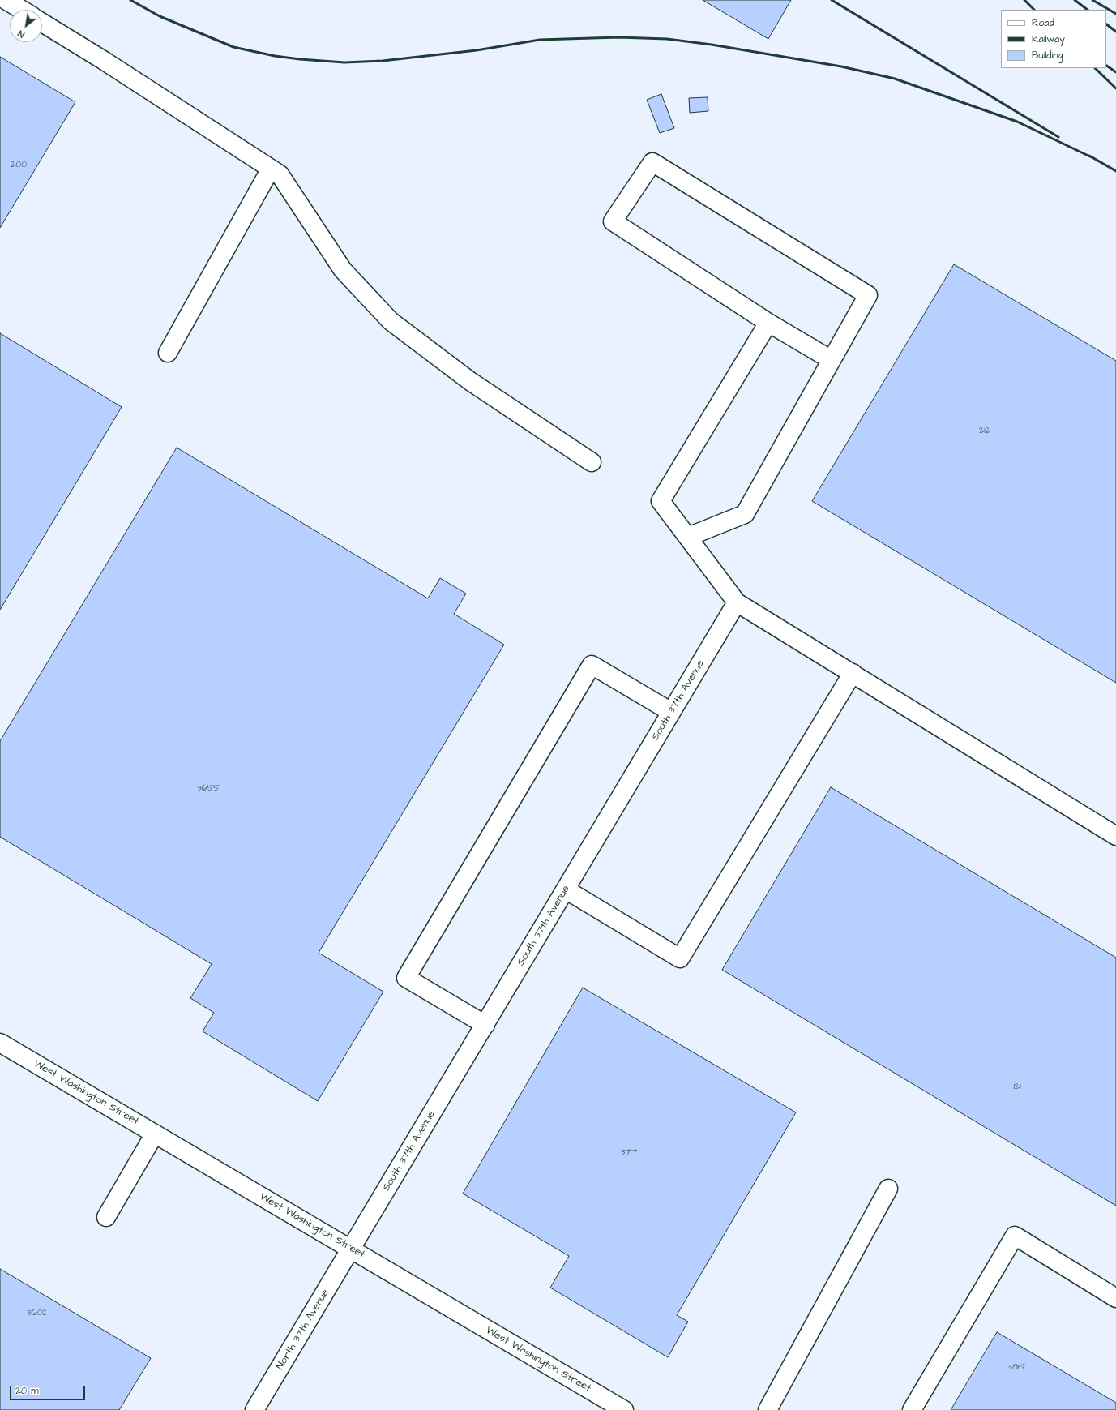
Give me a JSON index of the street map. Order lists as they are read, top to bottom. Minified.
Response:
{"streets":{"street":["South 37th Avenue","West Washington Street","North 37th Avenue"]},"crossings":[["South 37th Avenue","West Washington Street"],["South 37th Avenue","North 37th Avenue"],["West Washington Street","North 37th Avenue"]],"house_numbers":["200","212","3655","121","3717","3602","3815"],"legend":["Road","Railway","Building"],"scale_bar":"20 m","north":"bottom left"}
